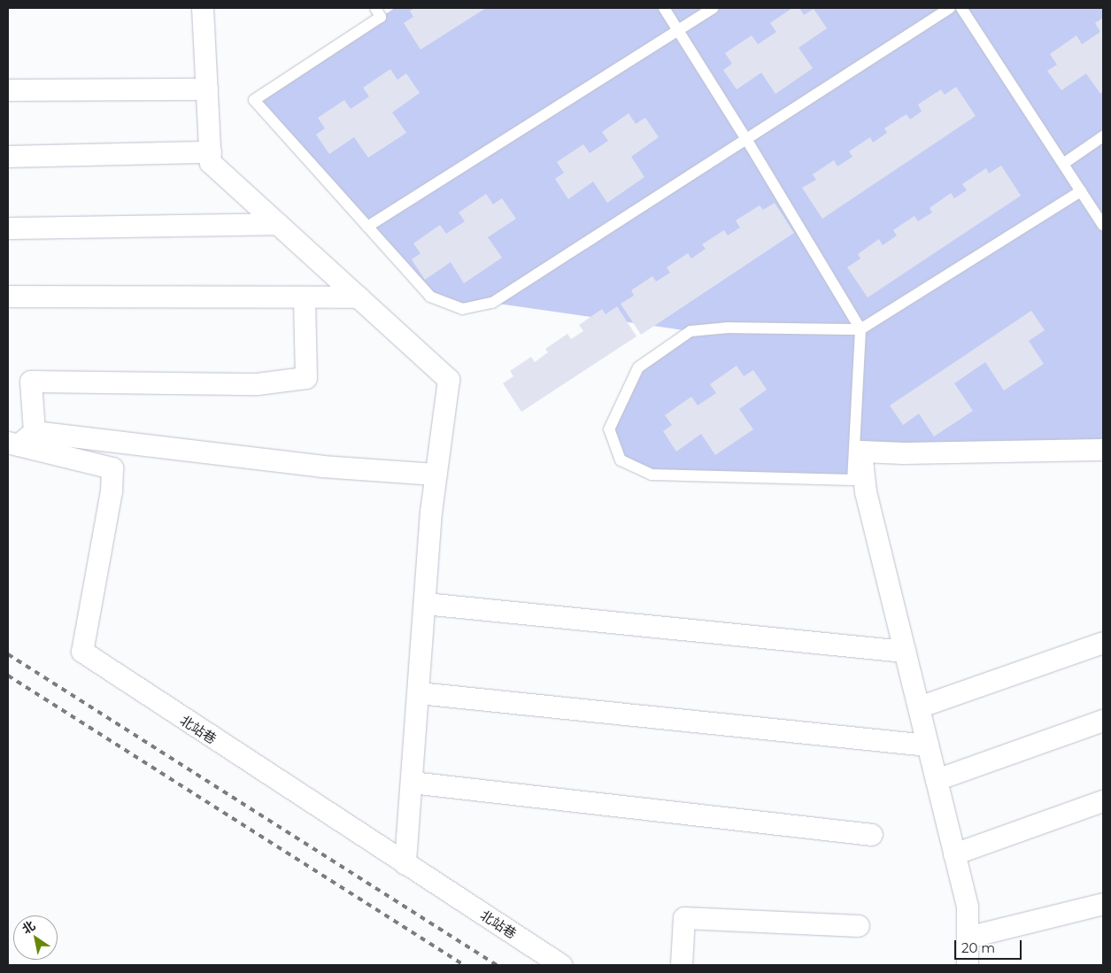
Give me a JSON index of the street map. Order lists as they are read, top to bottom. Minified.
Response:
{"streets":{"street":["北站巷"]},"scale_bar":"20 m","north":"top left"}
